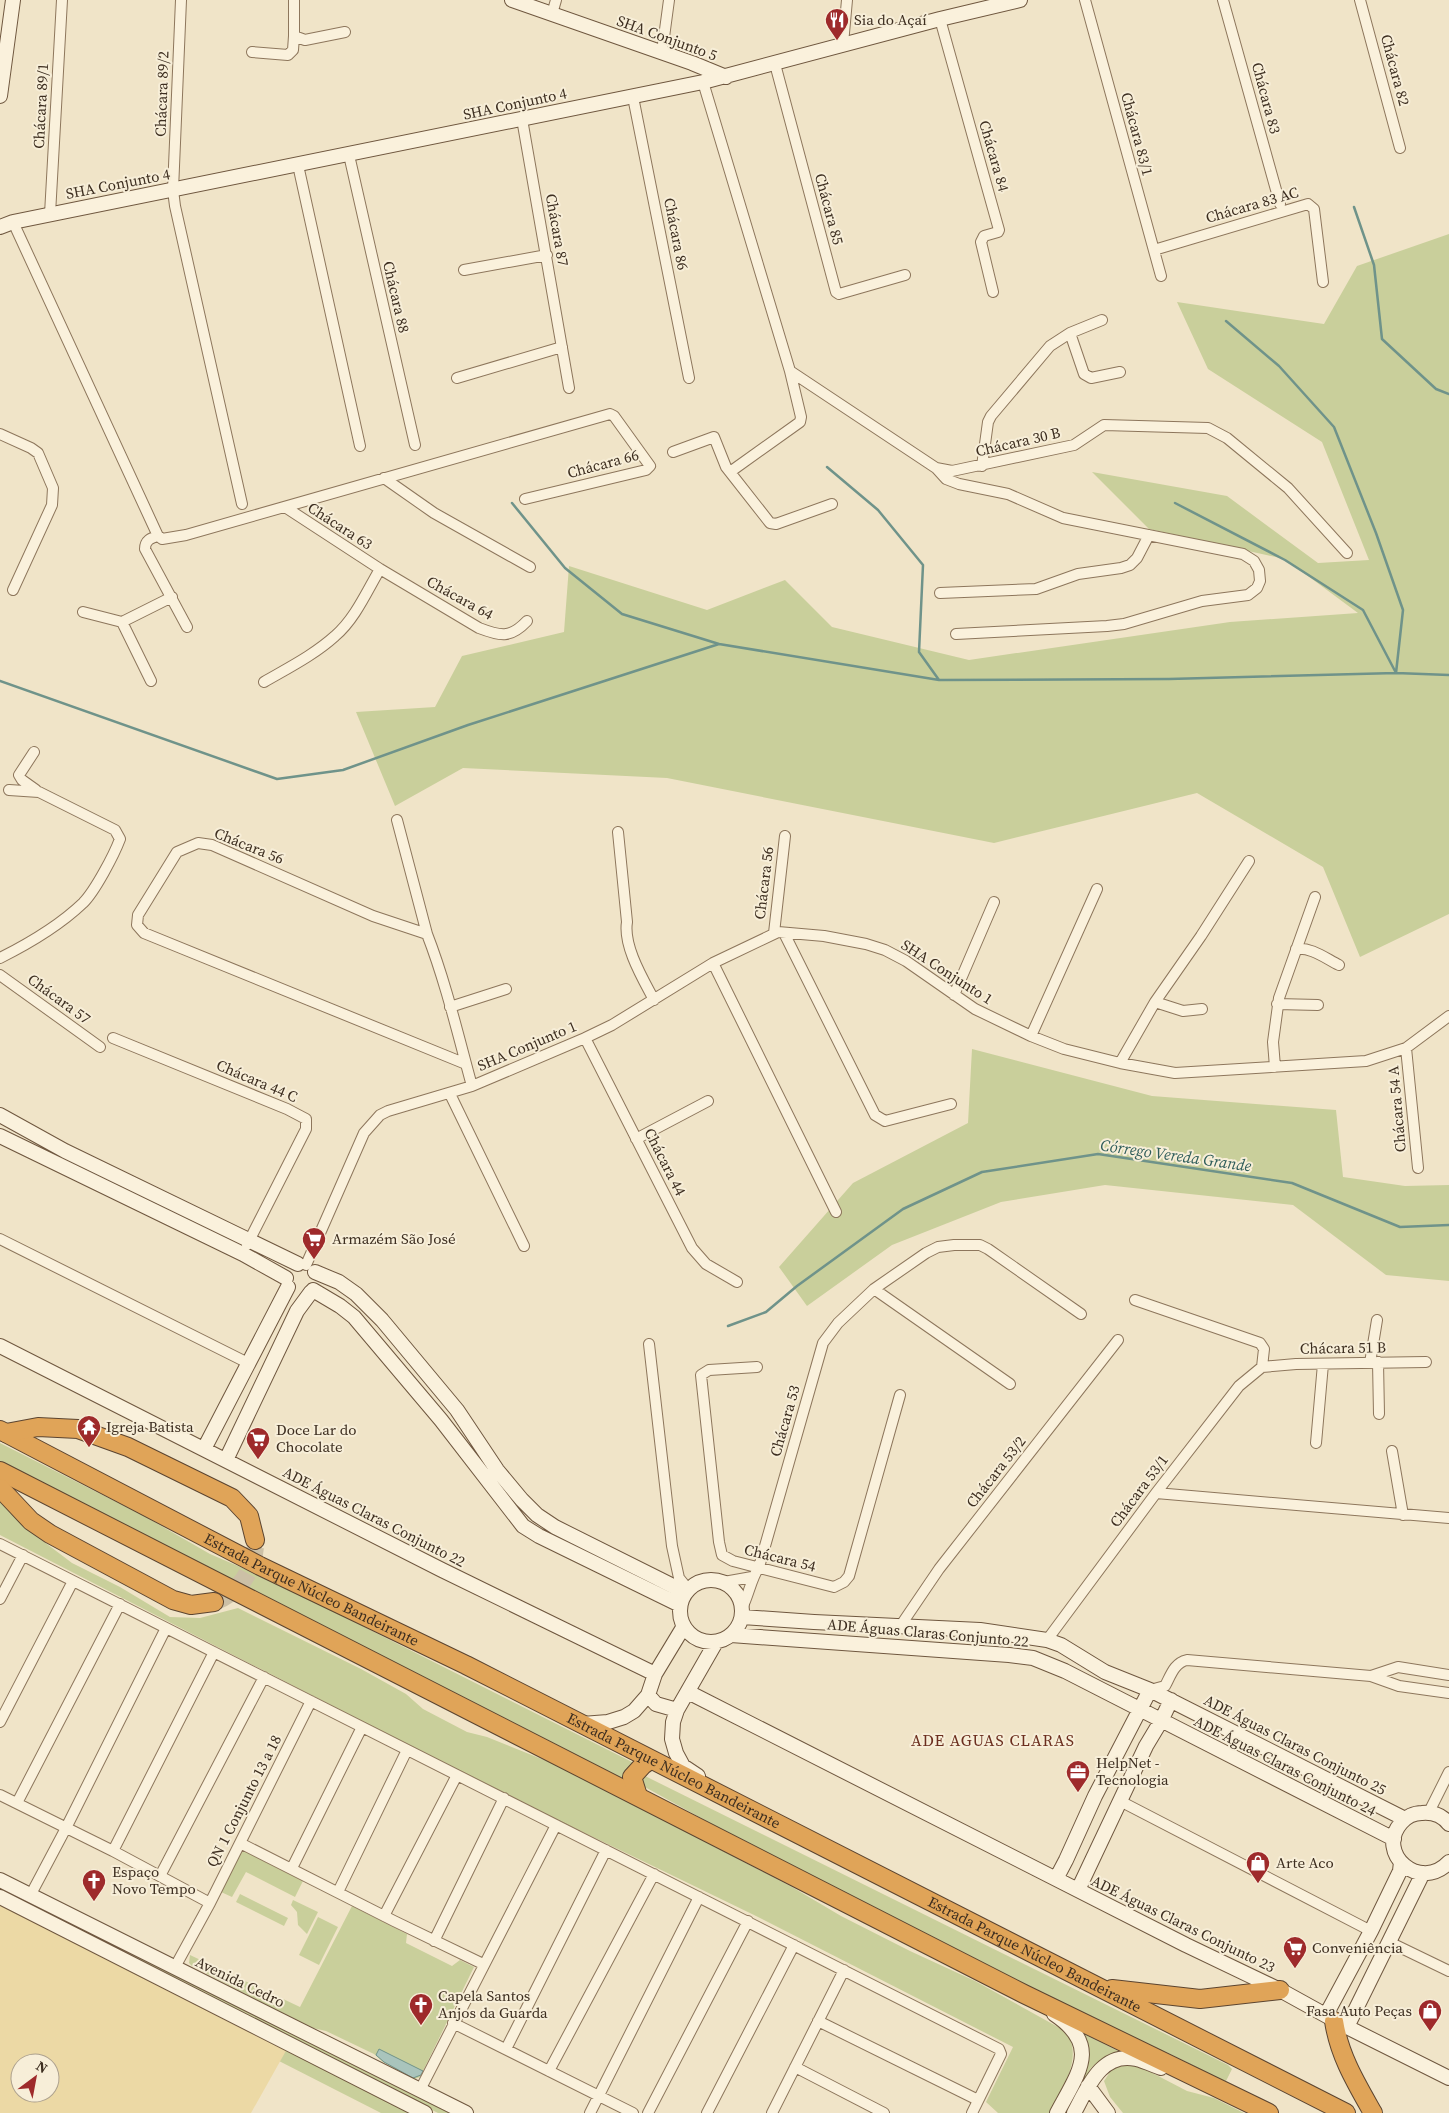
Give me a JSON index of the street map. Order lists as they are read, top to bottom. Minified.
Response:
{"streets":{"highway":["Estrada Parque Núcleo Bandeirante"],"street":["SHA Conjunto 5","Chácara 82","Chácara 89/2","Chácara 83","SHA Conjunto 4","Chácara 89/1","Chácara 83/1","Chácara 84","Chácara 83 AC","Chácara 85","Chácara 87","Chácara 86","Chácara 88","Chácara 30 B","Chácara 66","Chácara 63","Chácara 64","Chácara 56","SHA Conjunto 1","Chácara 57","Chácara 44 C","Chácara 54 A","Chácara 44","Chácara 51 B","Chácara 53","Chácara 53/2","Chácara 53/1","ADE Águas Claras Conjunto 22","Chácara 54","ADE Águas Claras Conjunto 25","ADE Águas Claras Conjunto 24","QN 1 Conjunto 13 a 18","ADE Águas Claras Conjunto 23","Avenida Cedro"]},"crossings":[["SHA Conjunto 5","SHA Conjunto 4"],["Chácara 89/2","SHA Conjunto 4"],["SHA Conjunto 4","Chácara 89/1"],["SHA Conjunto 4","Chácara 84"],["SHA Conjunto 4","Chácara 85"],["SHA Conjunto 4","Chácara 87"],["SHA Conjunto 4","Chácara 86"],["SHA Conjunto 4","Chácara 88"],["Chácara 83/1","Chácara 83 AC"],["Chácara 63","Chácara 64"],["Chácara 56","SHA Conjunto 1"],["SHA Conjunto 1","Chácara 54 A"],["SHA Conjunto 1","Chácara 44"],["Chácara 51 B","Chácara 53/1"],["Chácara 53","ADE Águas Claras Conjunto 22"],["Chácara 53","Chácara 54"],["Chácara 53","ADE Águas Claras Conjunto 25"],["Chácara 53/2","ADE Águas Claras Conjunto 25"],["Chácara 53/1","ADE Águas Claras Conjunto 25"],["ADE Águas Claras Conjunto 22","ADE Águas Claras Conjunto 25"],["ADE Águas Claras Conjunto 22","ADE Águas Claras Conjunto 24"],["QN 1 Conjunto 13 a 18","Avenida Cedro"]],"districts":["ADE AGUAS CLARAS"],"water":["Córrego Vereda Grande"],"places":{"restaurant":["Sia do Açaí"],"supermarket":["Armazém São José","Doce Lar do Chocolate","Conveniência"],"temple":["Igreja Batista"],"office":["HelpNet - Tecnologia"],"shop":["Arte Aco","Fasa Auto Peças"],"church":["Espaço Novo Tempo","Capela Santos Anjos da Guarda"]},"north":"top right"}
